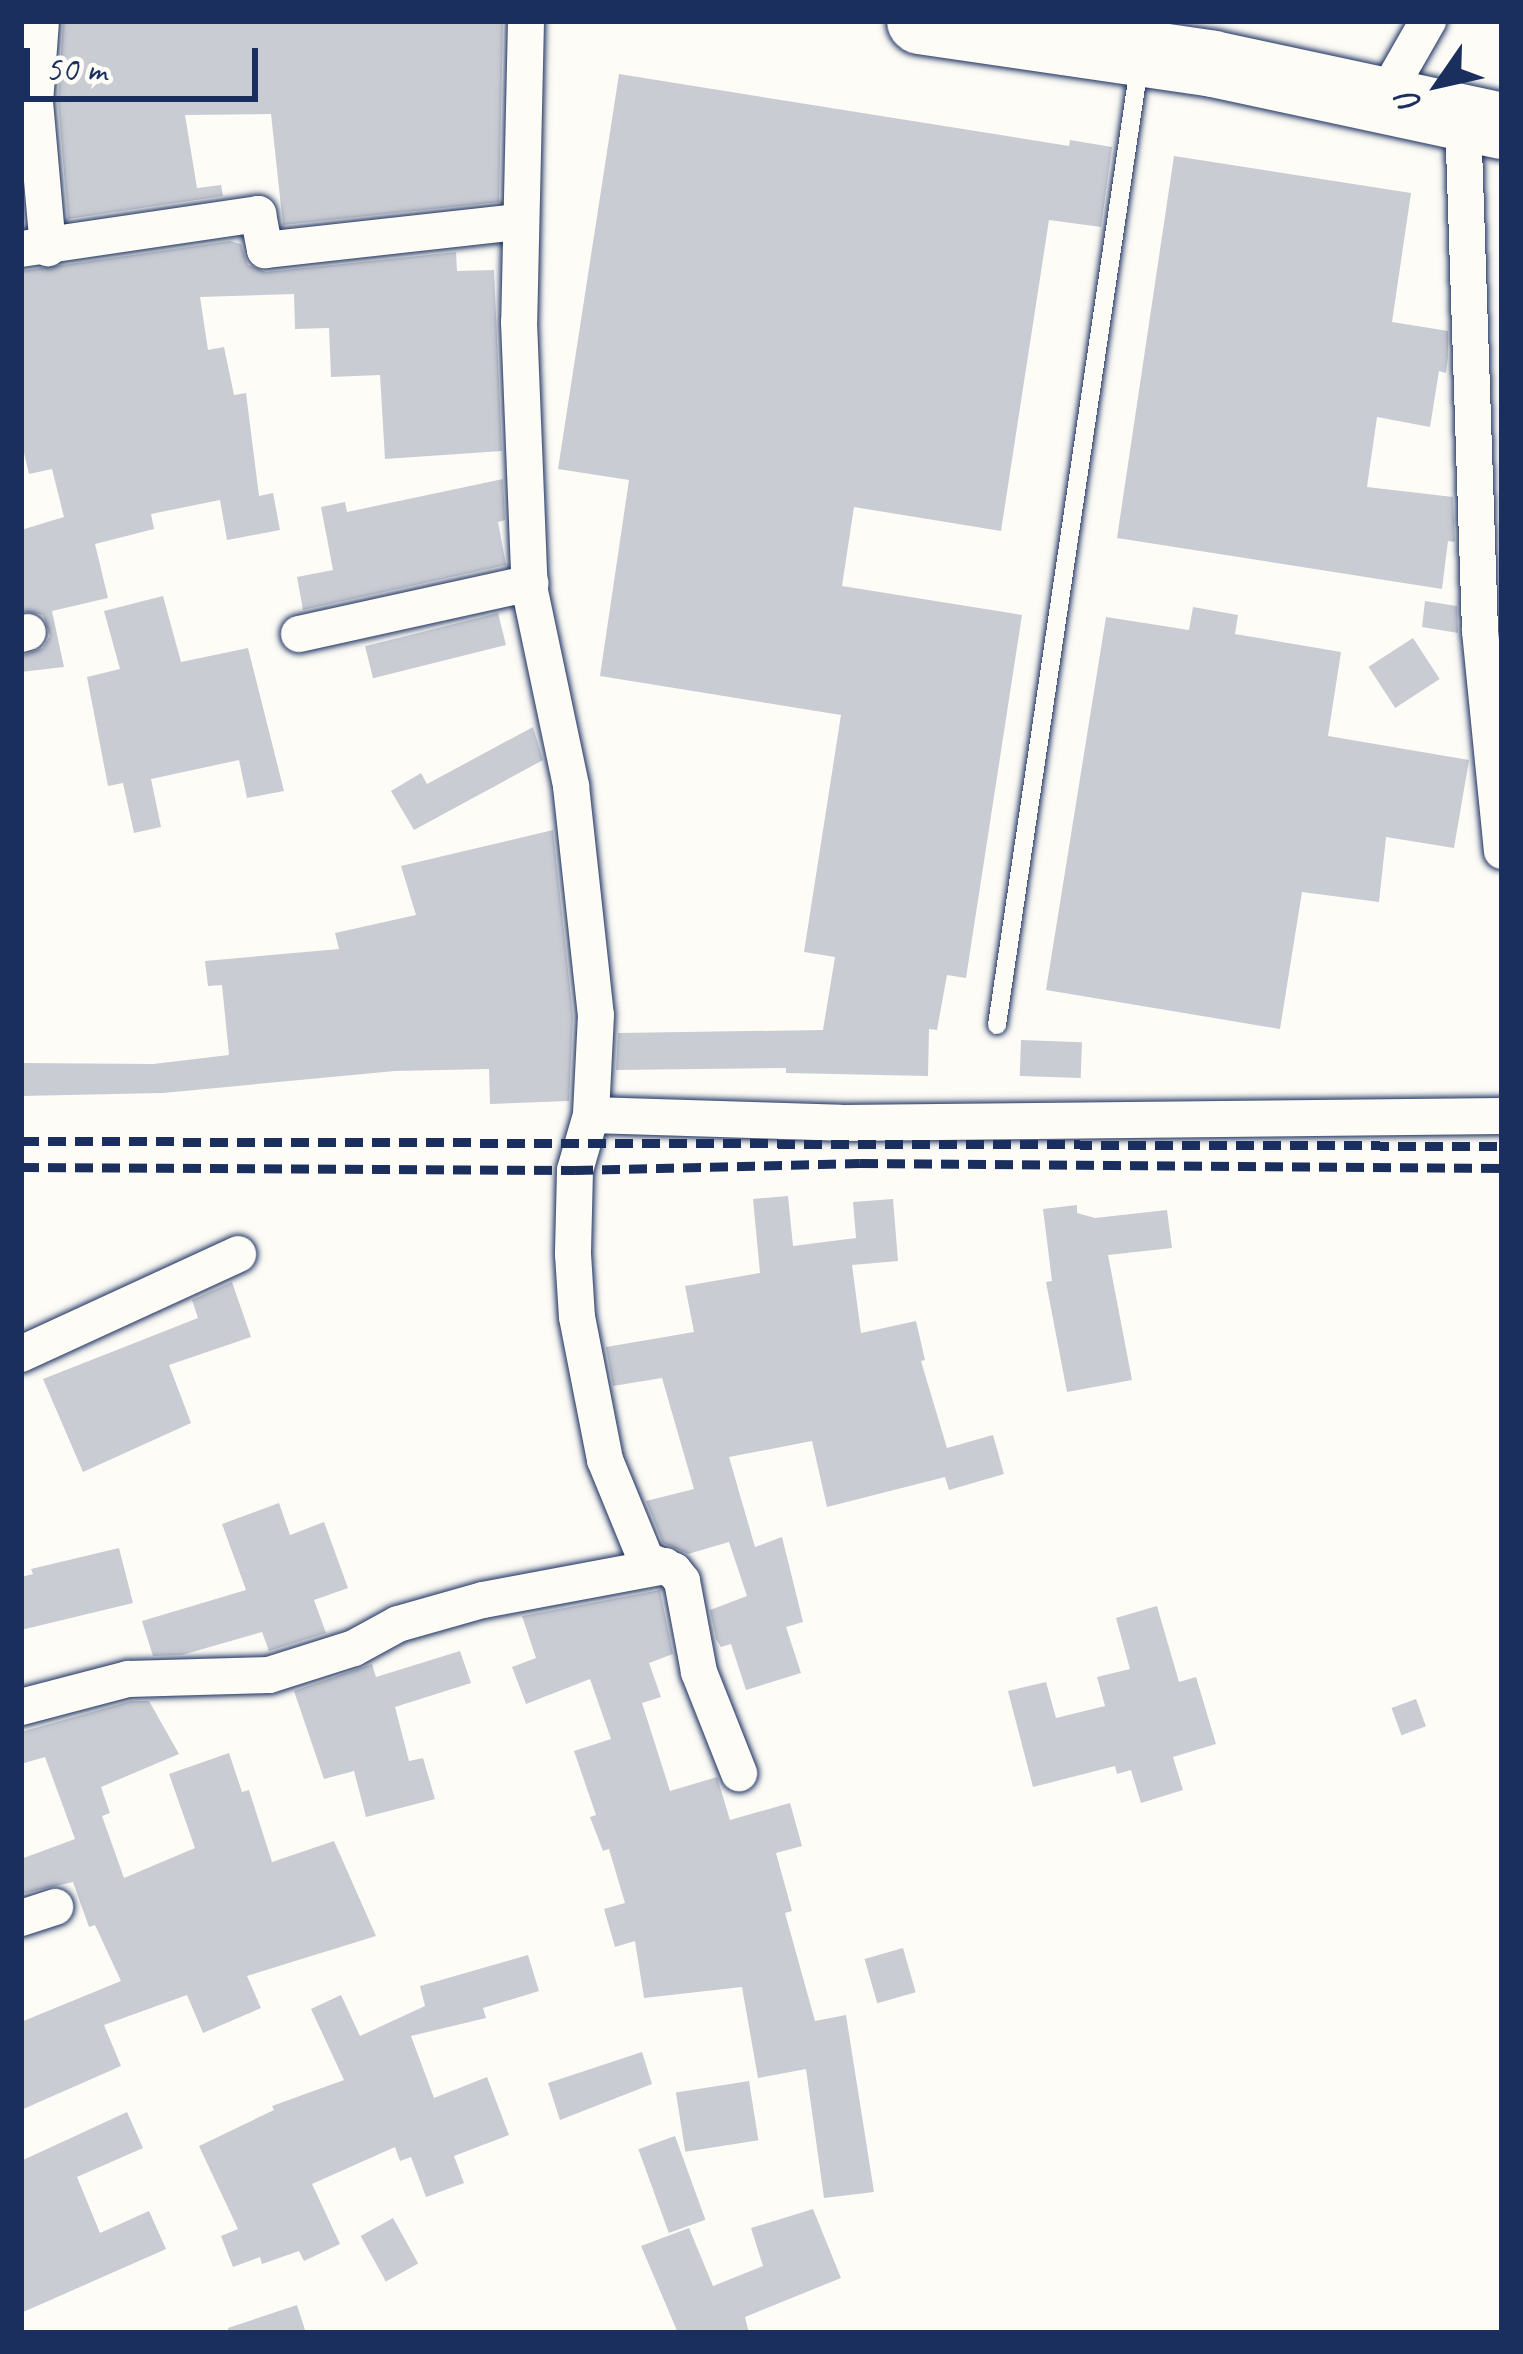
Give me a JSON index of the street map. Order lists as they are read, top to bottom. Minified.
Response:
{"scale_bar":"50 m","north":"bottom left"}
